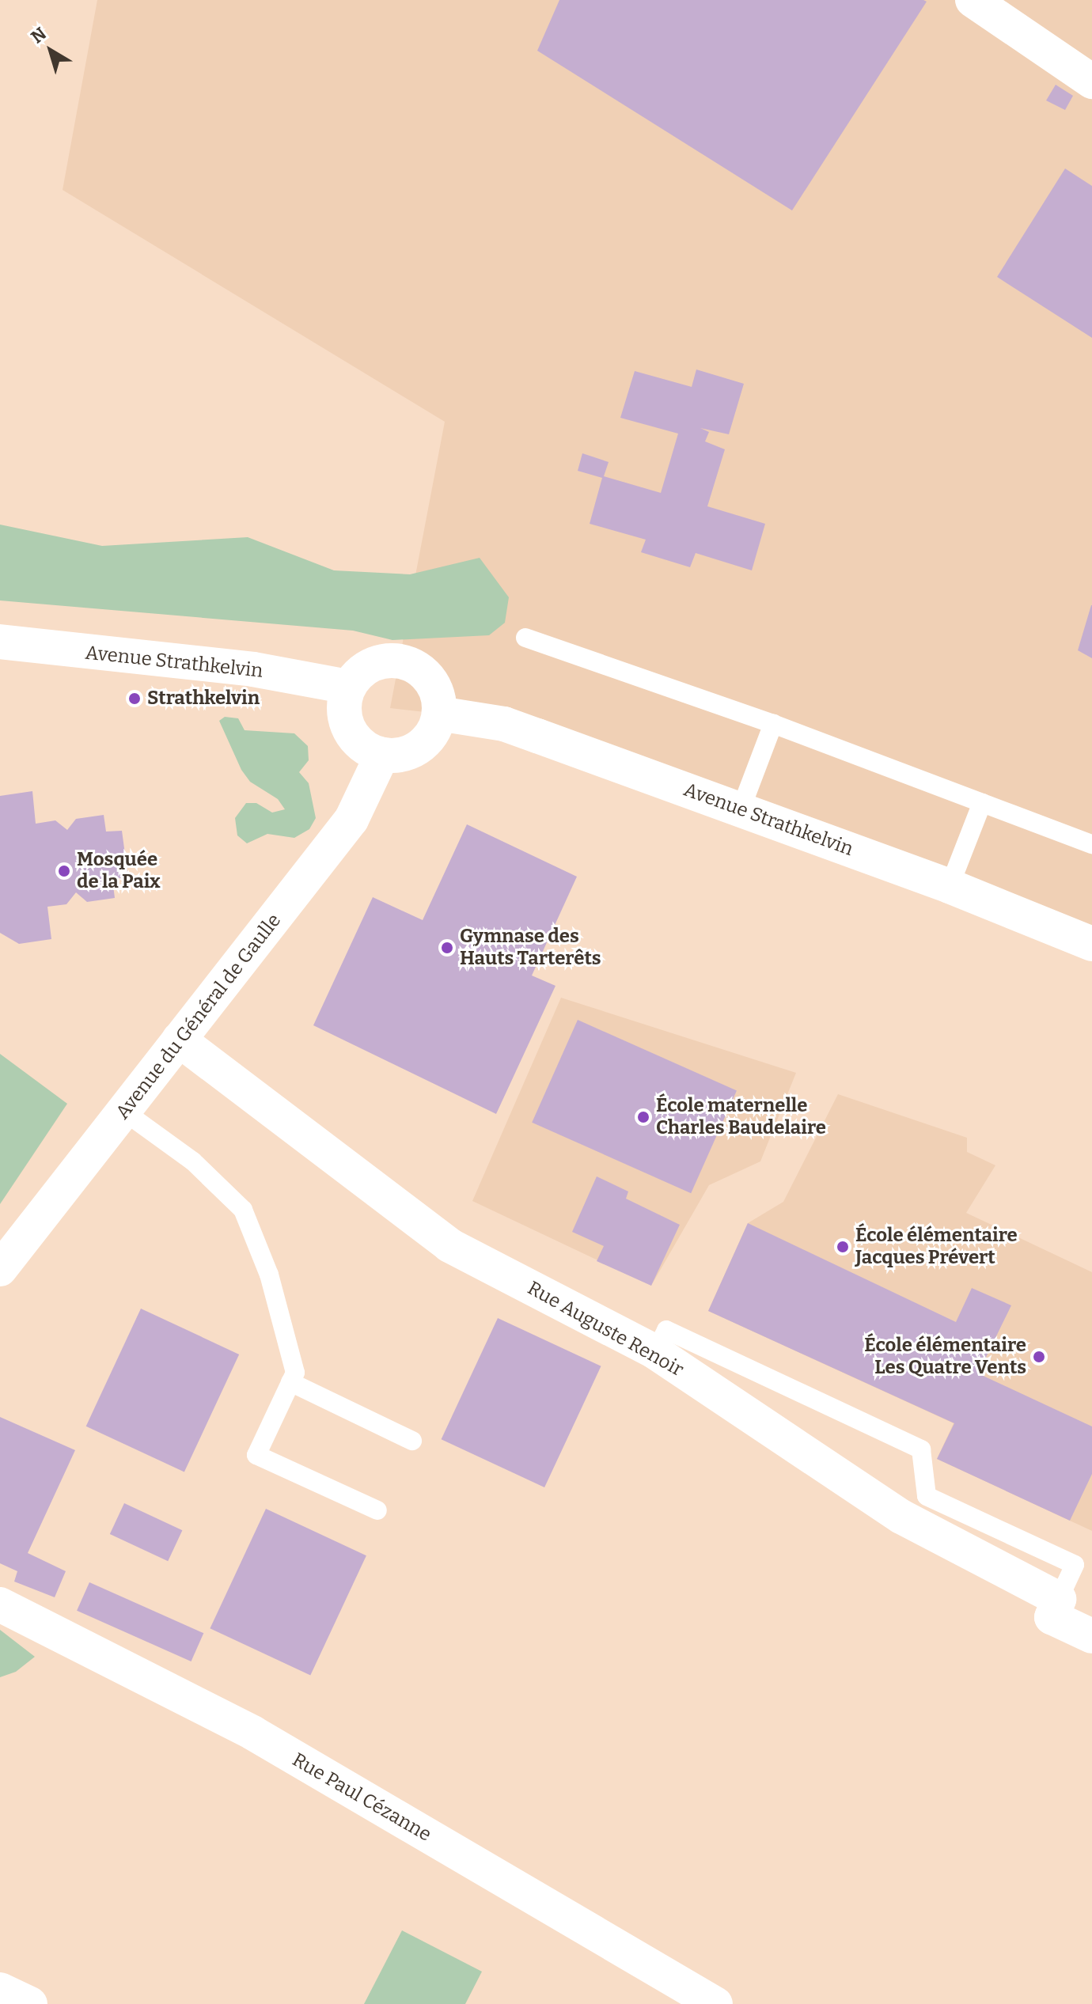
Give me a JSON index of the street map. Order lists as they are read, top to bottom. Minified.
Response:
{"streets":{"street":["Avenue Strathkelvin","Avenue du Général de Gaulle","Rue Auguste Renoir","Rue Paul Cézanne"]},"crossings":[["Avenue Strathkelvin","Avenue du Général de Gaulle"],["Avenue du Général de Gaulle","Rue Auguste Renoir"]],"places":["Strathkelvin","Mosquée de la Paix","Gymnase des Hauts Tarterêts","École maternelle Charles Baudelaire","École élémentaire Jacques Prévert","École élémentaire Les Quatre Vents"],"north":"top left"}
